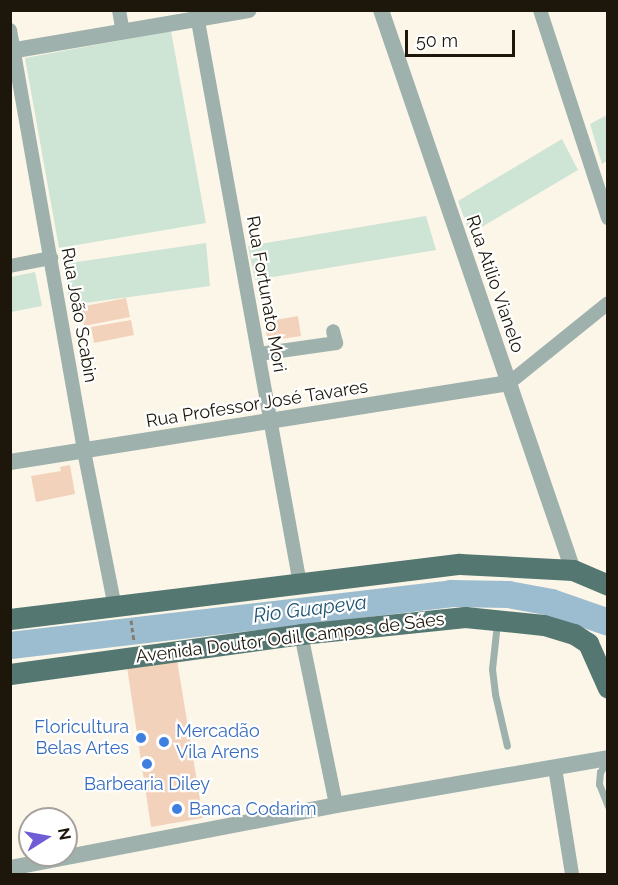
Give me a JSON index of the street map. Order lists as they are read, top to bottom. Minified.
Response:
{"streets":{"main road":["Avenida Doutor Odil Campos de Sáes"],"street":["Rua Atílio Vianelo","Rua Fortunato Mori","Rua João Scabin","Rua Professor José Tavares"]},"crossings":[["Rua Atílio Vianelo","Rua Professor José Tavares"],["Rua Fortunato Mori","Rua Professor José Tavares"],["Rua João Scabin","Rua Professor José Tavares"]],"water":["Rio Guapeva"],"places":["Floricultura Belas Artes","Mercadão Vila Arens","Barbearia Diley","Banca Codarim"],"scale_bar":"50 m","north":"right"}
